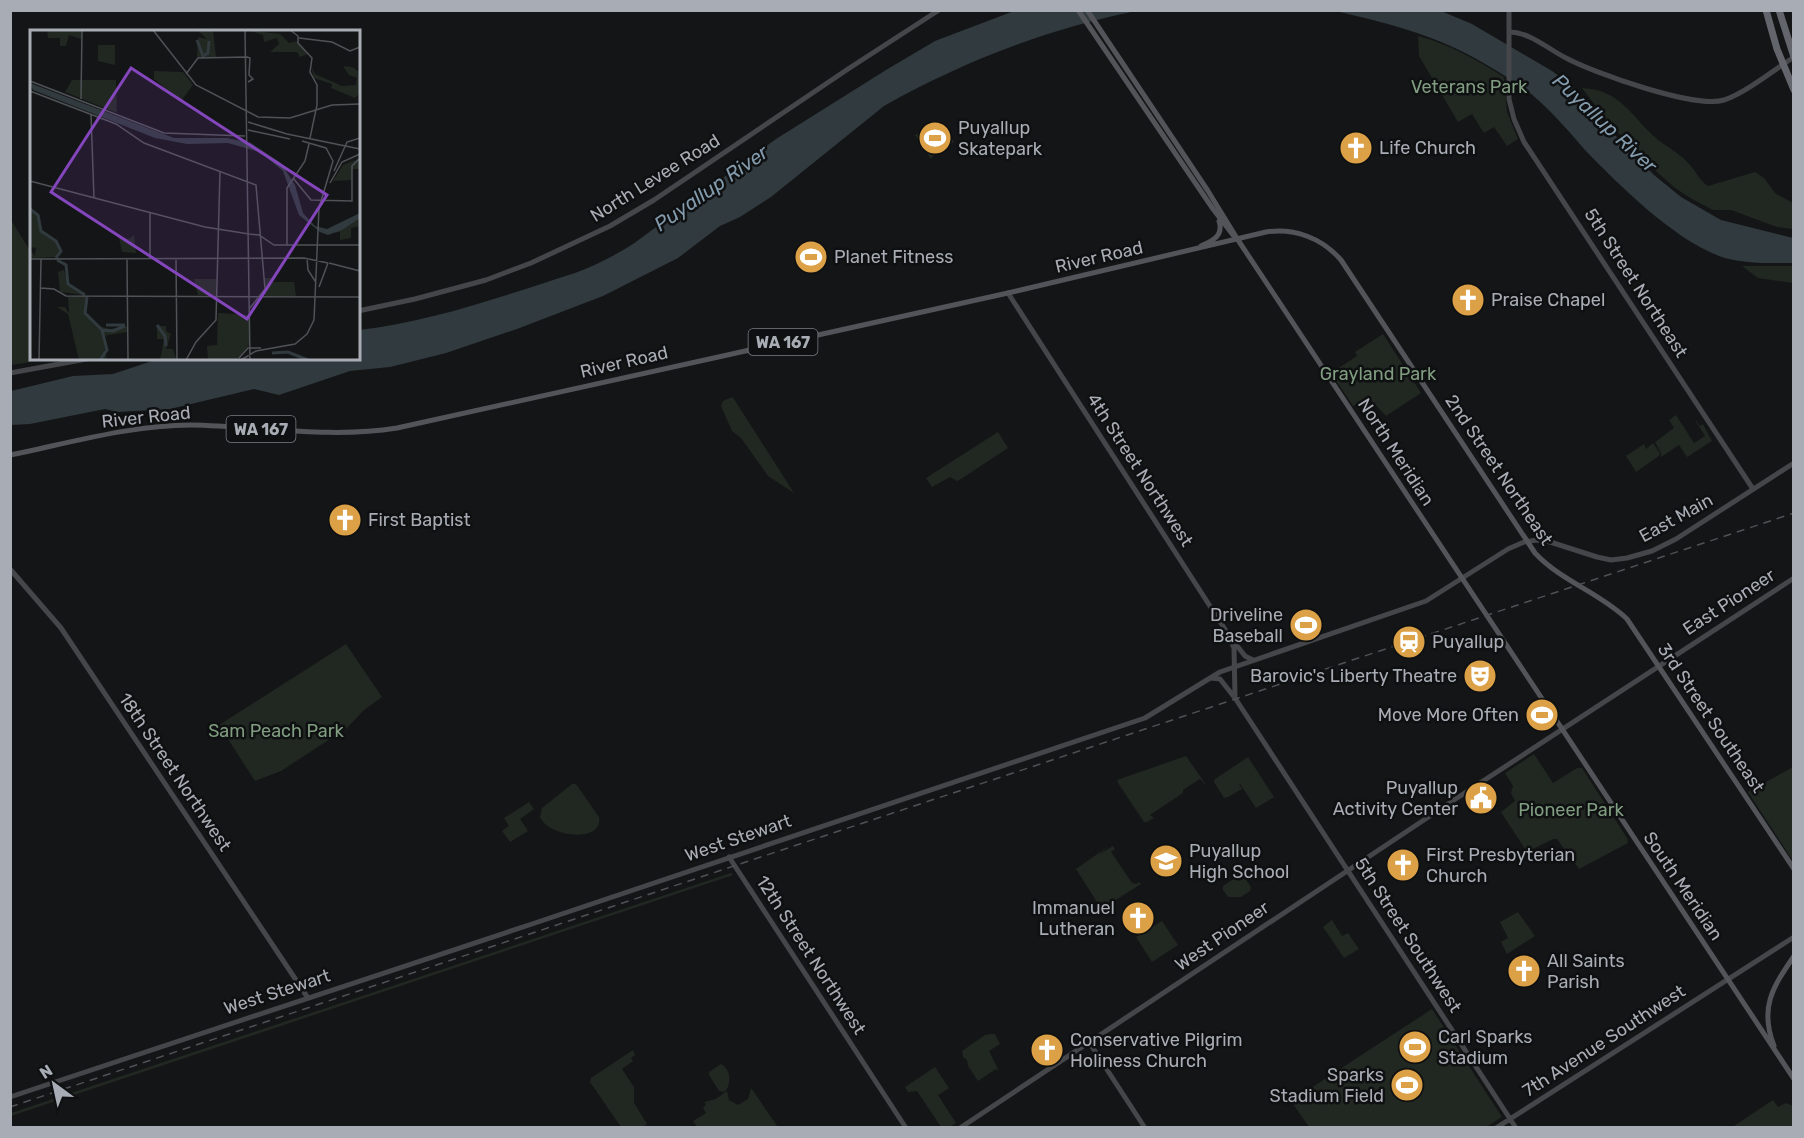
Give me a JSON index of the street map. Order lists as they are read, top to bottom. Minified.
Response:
{"streets":{"main road":["River Road","WA 167","North Meridian","2nd Street Northeast","3rd Street Southeast","South Meridian"],"street":["North Levee Road","5th Street Northeast","4th Street Northwest","East Main","East Pioneer","18th Street Northwest","West Stewart","5th Street Southwest","West Pioneer","12th Street Northwest","7th Avenue Southwest"]},"crossings":[["River Road","WA 167"],["River Road","North Meridian"],["River Road","4th Street Northwest"],["River Road","2nd Street Northeast"],["5th Street Northeast","East Main"],["WA 167","North Meridian"],["North Meridian","2nd Street Northeast"],["North Meridian","West Stewart"],["North Meridian","South Meridian"],["4th Street Northwest","West Stewart"],["4th Street Northwest","5th Street Southwest"],["2nd Street Northeast","East Main"],["2nd Street Northeast","3rd Street Southeast"],["2nd Street Northeast","West Stewart"],["East Main","West Stewart"],["East Pioneer","3rd Street Southeast"],["East Pioneer","South Meridian"],["East Pioneer","West Pioneer"],["18th Street Northwest","West Stewart"],["West Stewart","5th Street Southwest"],["West Stewart","12th Street Northwest"],["South Meridian","West Pioneer"],["South Meridian","7th Avenue Southwest"],["5th Street Southwest","West Pioneer"],["5th Street Southwest","7th Avenue Southwest"]],"water":["Puyallup River"],"parks":["Veterans Park","Grayland Park","Sam Peach Park","Pioneer Park"],"places":{"sports":["Puyallup Skatepark","Planet Fitness","Driveline Baseball","Move More Often","Carl Sparks Stadium","Sparks Stadium Field"],"church":["Life Church","Praise Chapel","First Baptist","First Presbyterian Church","Immanuel Lutheran","All Saints Parish","Conservative Pilgrim Holiness Church"],"station":["Puyallup"],"theatre":["Barovic's Liberty Theatre"],"public building":["Puyallup Activity Center"],"school or university":["Puyallup High School"]},"north":"top left"}
